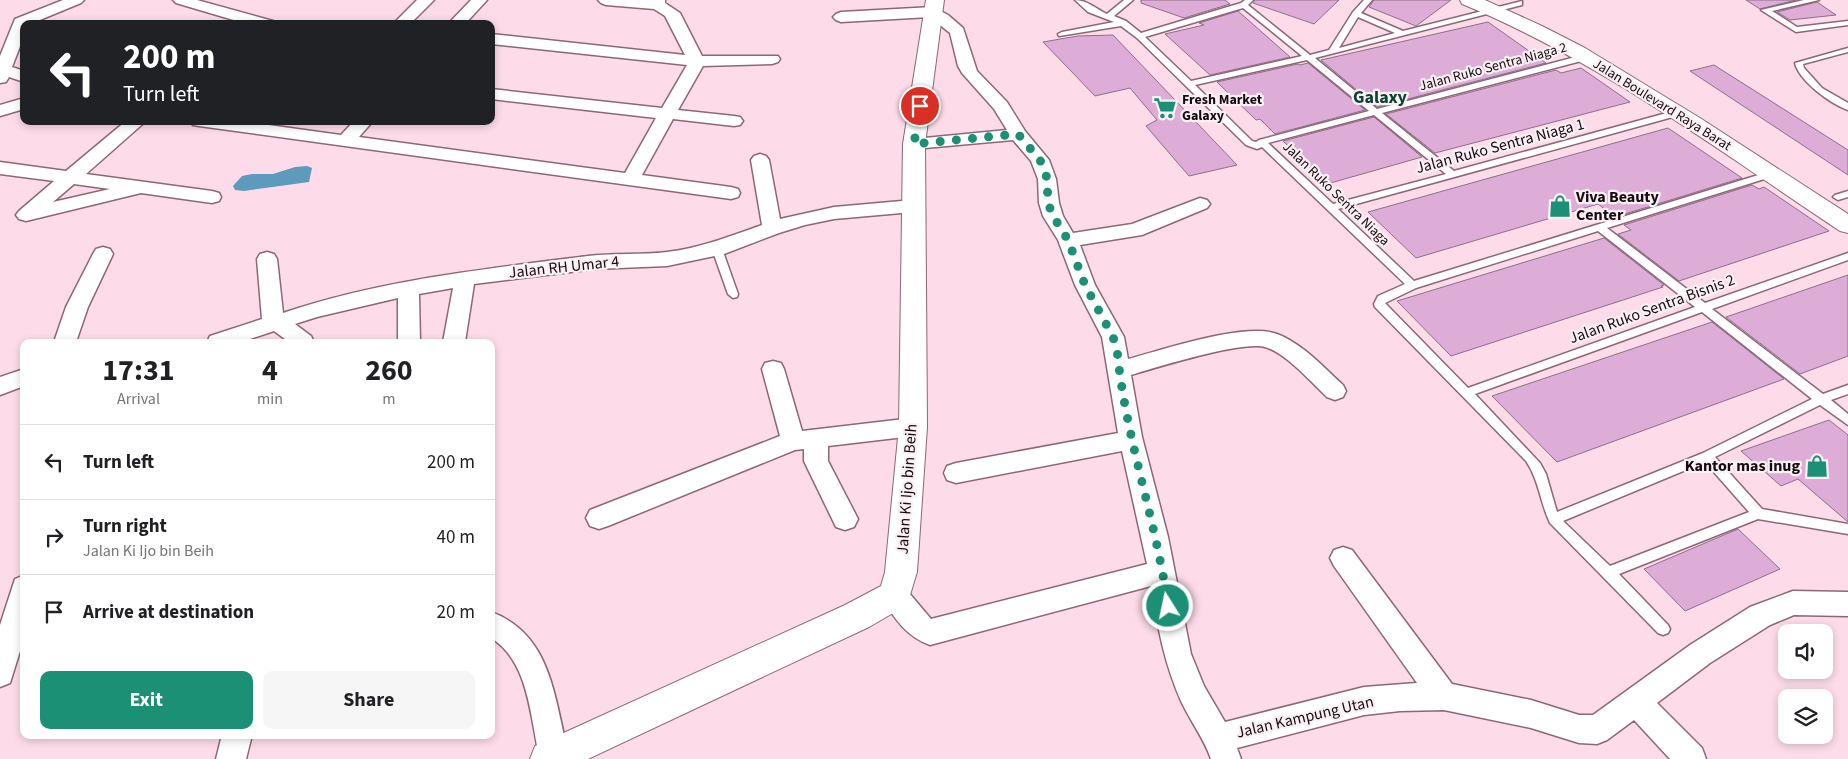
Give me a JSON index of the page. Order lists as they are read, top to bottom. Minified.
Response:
{"streets":{"street":["Jalan Boulevard Raya Barat","Jalan RH Umar 4","Jalan Ki Ijo bin Beih","Jalan Kampung Utan"],"lane":["Jalan Ruko Sentra Niaga 2","Jalan Ruko Sentra Niaga 1","Jalan Ruko Sentra Niaga","Jalan Ruko Sentra Bisnis 2"]},"crossings":[["Jalan Ruko Sentra Niaga 2","Jalan Boulevard Raya Barat"],["Jalan Ruko Sentra Niaga 2","Jalan Ruko Sentra Niaga"],["Jalan Boulevard Raya Barat","Jalan Ruko Sentra Niaga 1"],["Jalan Ruko Sentra Niaga 1","Jalan Ruko Sentra Niaga"],["Jalan RH Umar 4","Jalan Ki Ijo bin Beih"],["Jalan Ki Ijo bin Beih","Jalan Kampung Utan"]],"districts":["Galaxy"],"places":{"supermarket":["Fresh Market Galaxy"],"shop":["Viva Beauty Center","Kantor mas inug"]},"page":{"turn":["200 m","Turn left"],"eta":["17:31","Arrival","4","min","260","m"],"list":[{"name":"Turn left","value":"200 m"},{"name":"Turn right","note":"Jalan Ki Ijo bin Beih","value":"40 m"},{"name":"Arrive at destination","value":"20 m"}],"buttons":["Exit","Share"]}}
